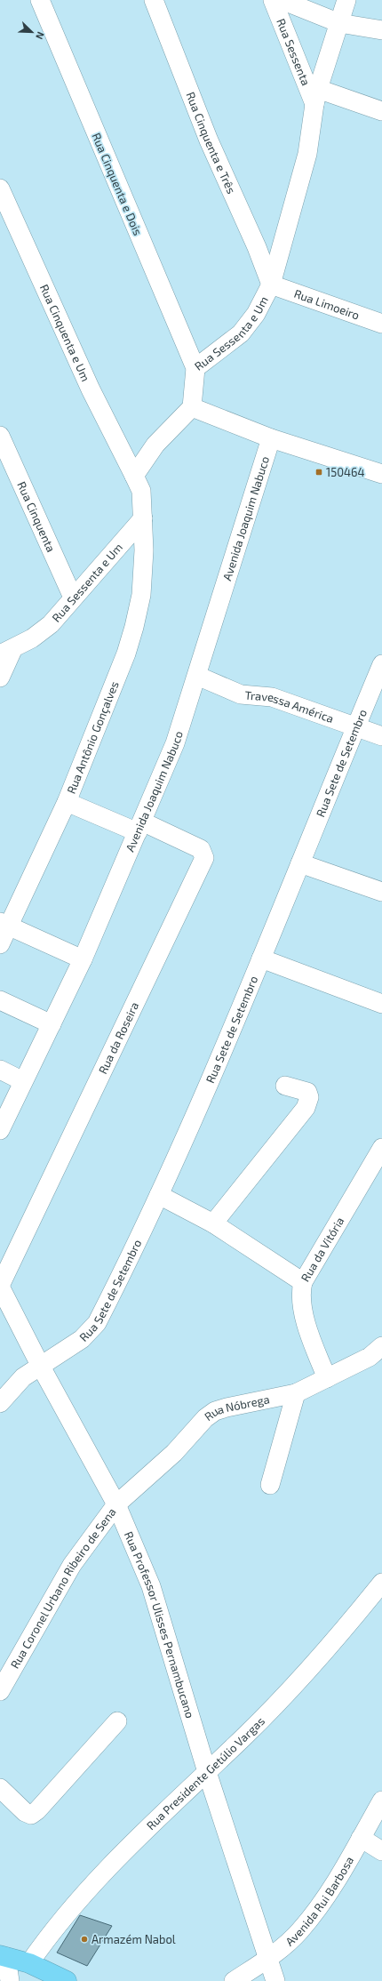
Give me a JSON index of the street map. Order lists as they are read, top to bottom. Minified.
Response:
{"streets":{"street":["Rua Sessenta","Rua Cinquenta e Três","Rua Cinquenta e Dois","Rua Limoeiro","Rua Cinquenta e Um","Rua Sessenta e Um","Rua Cinquenta","Avenida Joaquim Nabuco","Travessa América","Rua Antônio Gonçalves","Rua Sete de Setembro","Rua da Roseira","Rua da Vitória","Rua Nóbrega","Rua Coronel Urbano Ribeiro de Sena","Rua Professor Ulisses Pernambucano","Rua Presidente Getúlio Vargas","Avenida Rui Barbosa"]},"crossings":[["Rua Sessenta","Rua Sessenta e Um"],["Rua Cinquenta e Três","Rua Limoeiro"],["Rua Cinquenta e Três","Rua Sessenta e Um"],["Rua Cinquenta e Dois","Rua Sessenta e Um"],["Rua Limoeiro","Rua Sessenta e Um"],["Rua Sessenta e Um","Rua Cinquenta"],["Rua Sessenta e Um","Rua Antônio Gonçalves"],["Avenida Joaquim Nabuco","Travessa América"],["Avenida Joaquim Nabuco","Rua da Roseira"],["Travessa América","Rua Sete de Setembro"],["Rua Antônio Gonçalves","Rua da Roseira"],["Rua Sete de Setembro","Rua Professor Ulisses Pernambucano"],["Rua da Roseira","Rua Professor Ulisses Pernambucano"],["Rua da Vitória","Rua Nóbrega"],["Rua Nóbrega","Rua Coronel Urbano Ribeiro de Sena"],["Rua Nóbrega","Rua Professor Ulisses Pernambucano"],["Rua Coronel Urbano Ribeiro de Sena","Rua Professor Ulisses Pernambucano"],["Rua Professor Ulisses Pernambucano","Rua Presidente Getúlio Vargas"],["Rua Professor Ulisses Pernambucano","Avenida Rui Barbosa"]],"places":{"transit":["150464"],"other":["Armazém Nabol"]},"north":"bottom right"}
